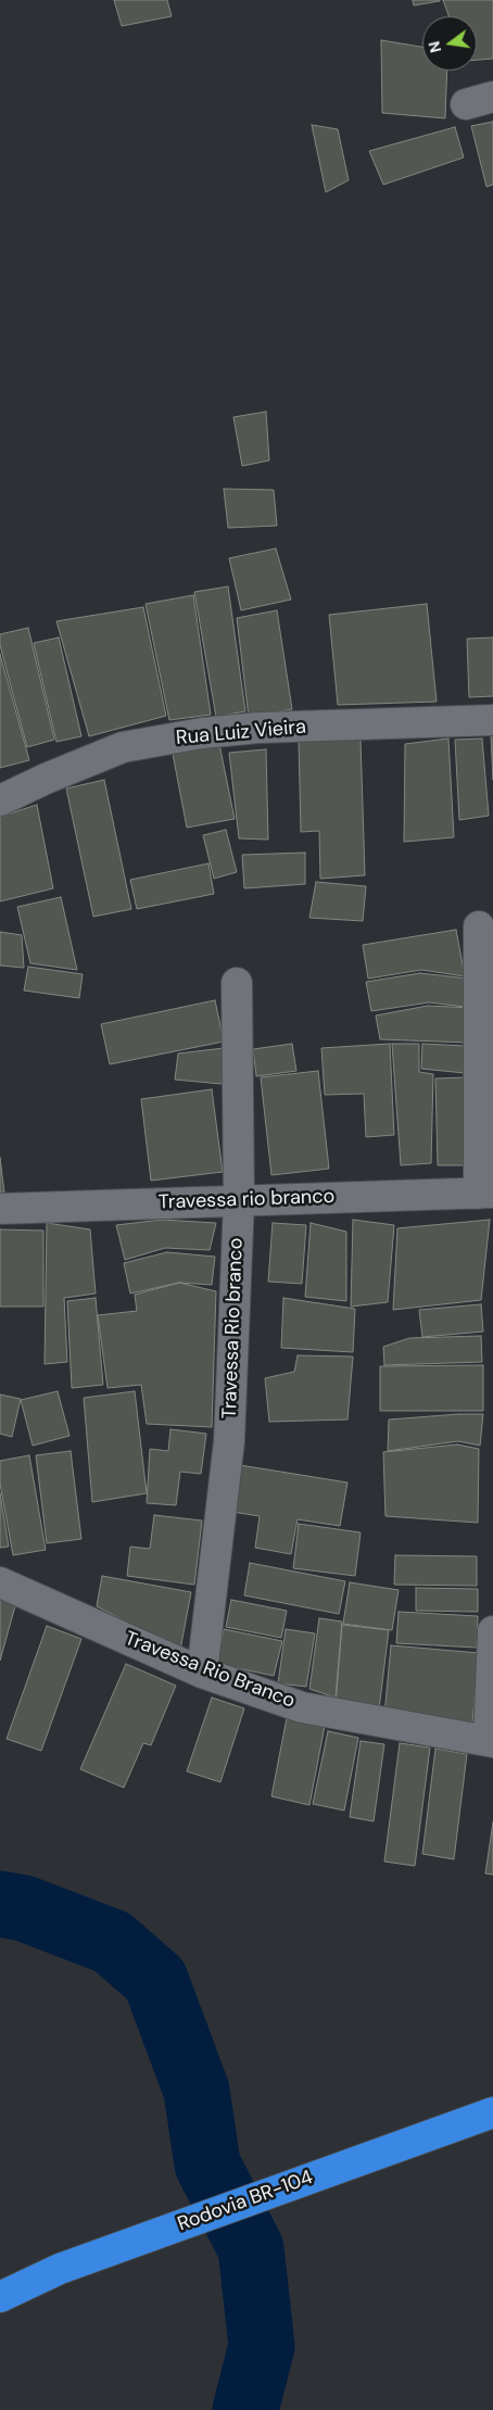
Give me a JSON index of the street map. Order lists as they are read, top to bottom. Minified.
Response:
{"streets":{"highway":["Rodovia BR-104"],"street":["Rua Luiz Vieira","Travessa rio branco","Travessa Rio branco","Travessa Rio Branco"]},"crossings":[["Travessa rio branco","Travessa Rio branco"],["Travessa Rio branco","Travessa Rio Branco"]],"north":"left"}
